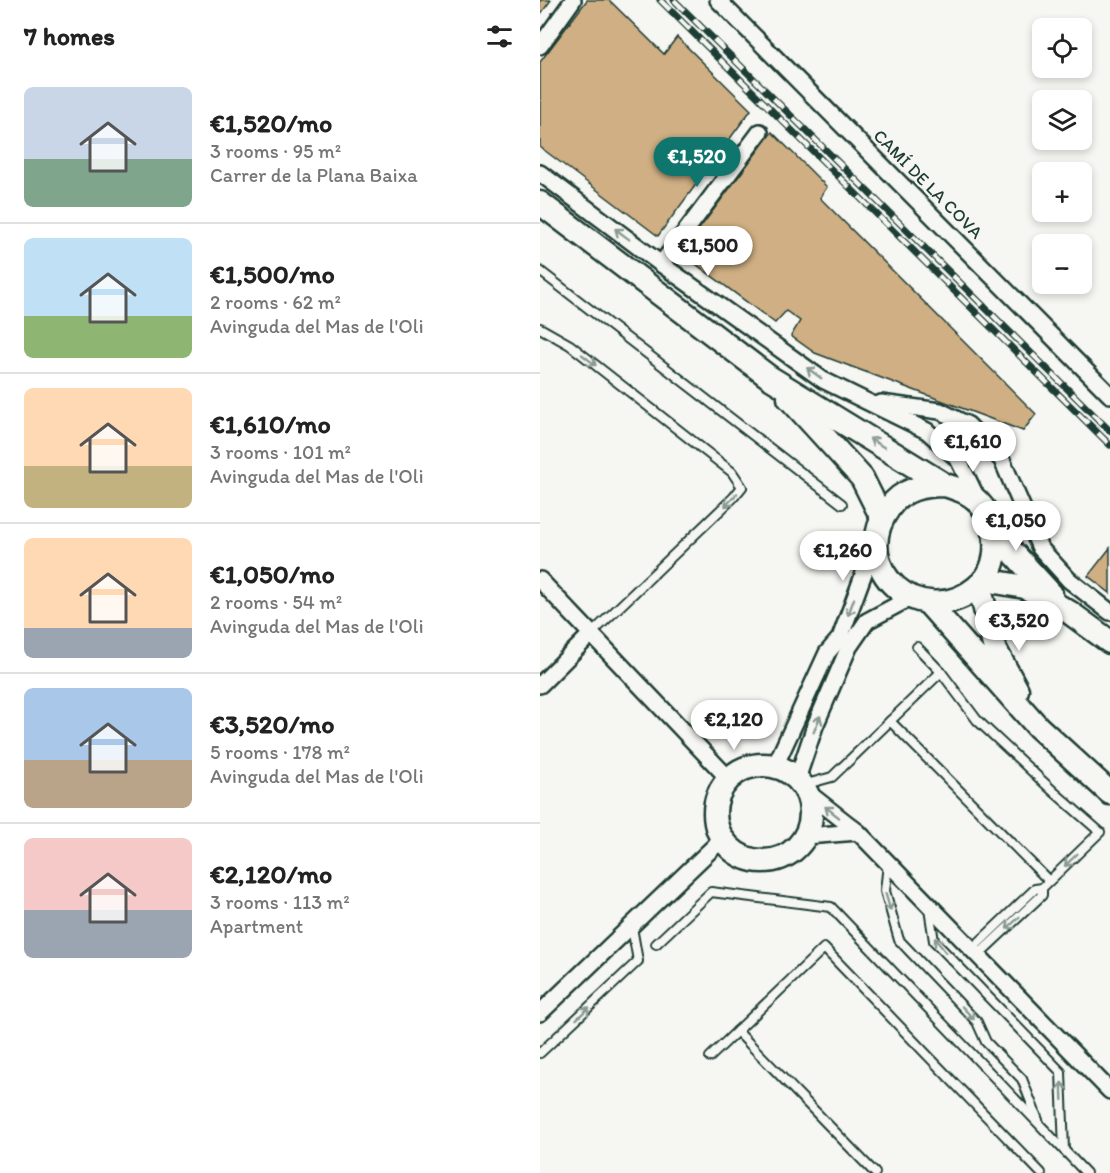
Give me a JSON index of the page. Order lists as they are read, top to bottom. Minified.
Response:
{"streets":{"street":["CAMÍ DE LA COVA"]},"page":{"heading":"7 homes","map_buttons":["+","−"],"list":[{"name":"€1,520/mo","note":"3 rooms · 95 m² · Carrer de la Plana Baixa"},{"name":"€1,500/mo","note":"2 rooms · 62 m² · Avinguda del Mas de l'Oli"},{"name":"€1,610/mo","note":"3 rooms · 101 m² · Avinguda del Mas de l'Oli"},{"name":"€1,050/mo","note":"2 rooms · 54 m² · Avinguda del Mas de l'Oli"},{"name":"€3,520/mo","note":"5 rooms · 178 m² · Avinguda del Mas de l'Oli"},{"name":"€2,120/mo","note":"3 rooms · 113 m² · Apartment"}],"price":["€1,520","€1,500","€1,610","€1,050","€1,260","€3,520","€2,120"]}}
